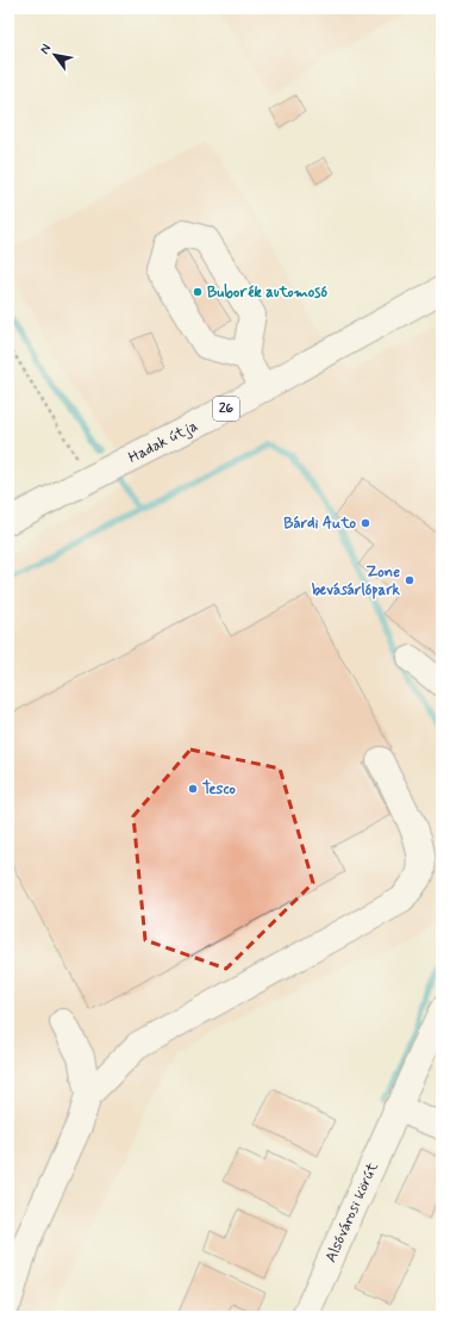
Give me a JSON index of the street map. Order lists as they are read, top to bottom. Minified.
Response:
{"streets":{"main road":["26","Hadak útja","Alsóvárosi körút"]},"places":["Buborék automosó","Bárdi Auto","Zone bevásárlópark","Tesco"],"north":"top left"}
